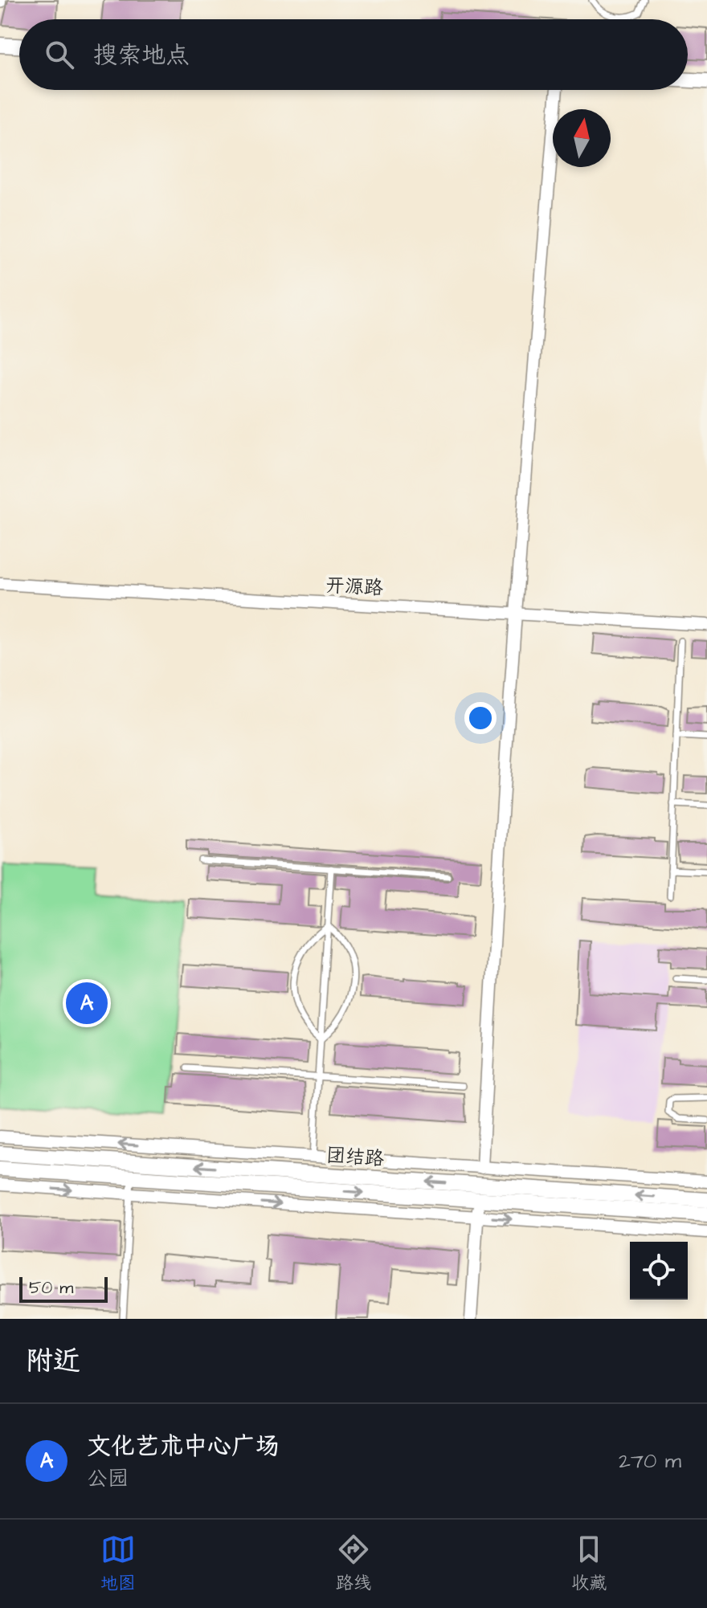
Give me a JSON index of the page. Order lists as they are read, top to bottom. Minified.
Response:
{"streets":{"main road":["团结路"],"street":["开源路"]},"scale_bar":"50 m","north":"top","page":{"search":"搜索地点","pins":"A","scale":"50 m","heading":"附近","list":[{"mark":"A","name":"文化艺术中心广场","note":"公园","value":"270 m"}],"nav":["地图","路线","收藏"]}}
